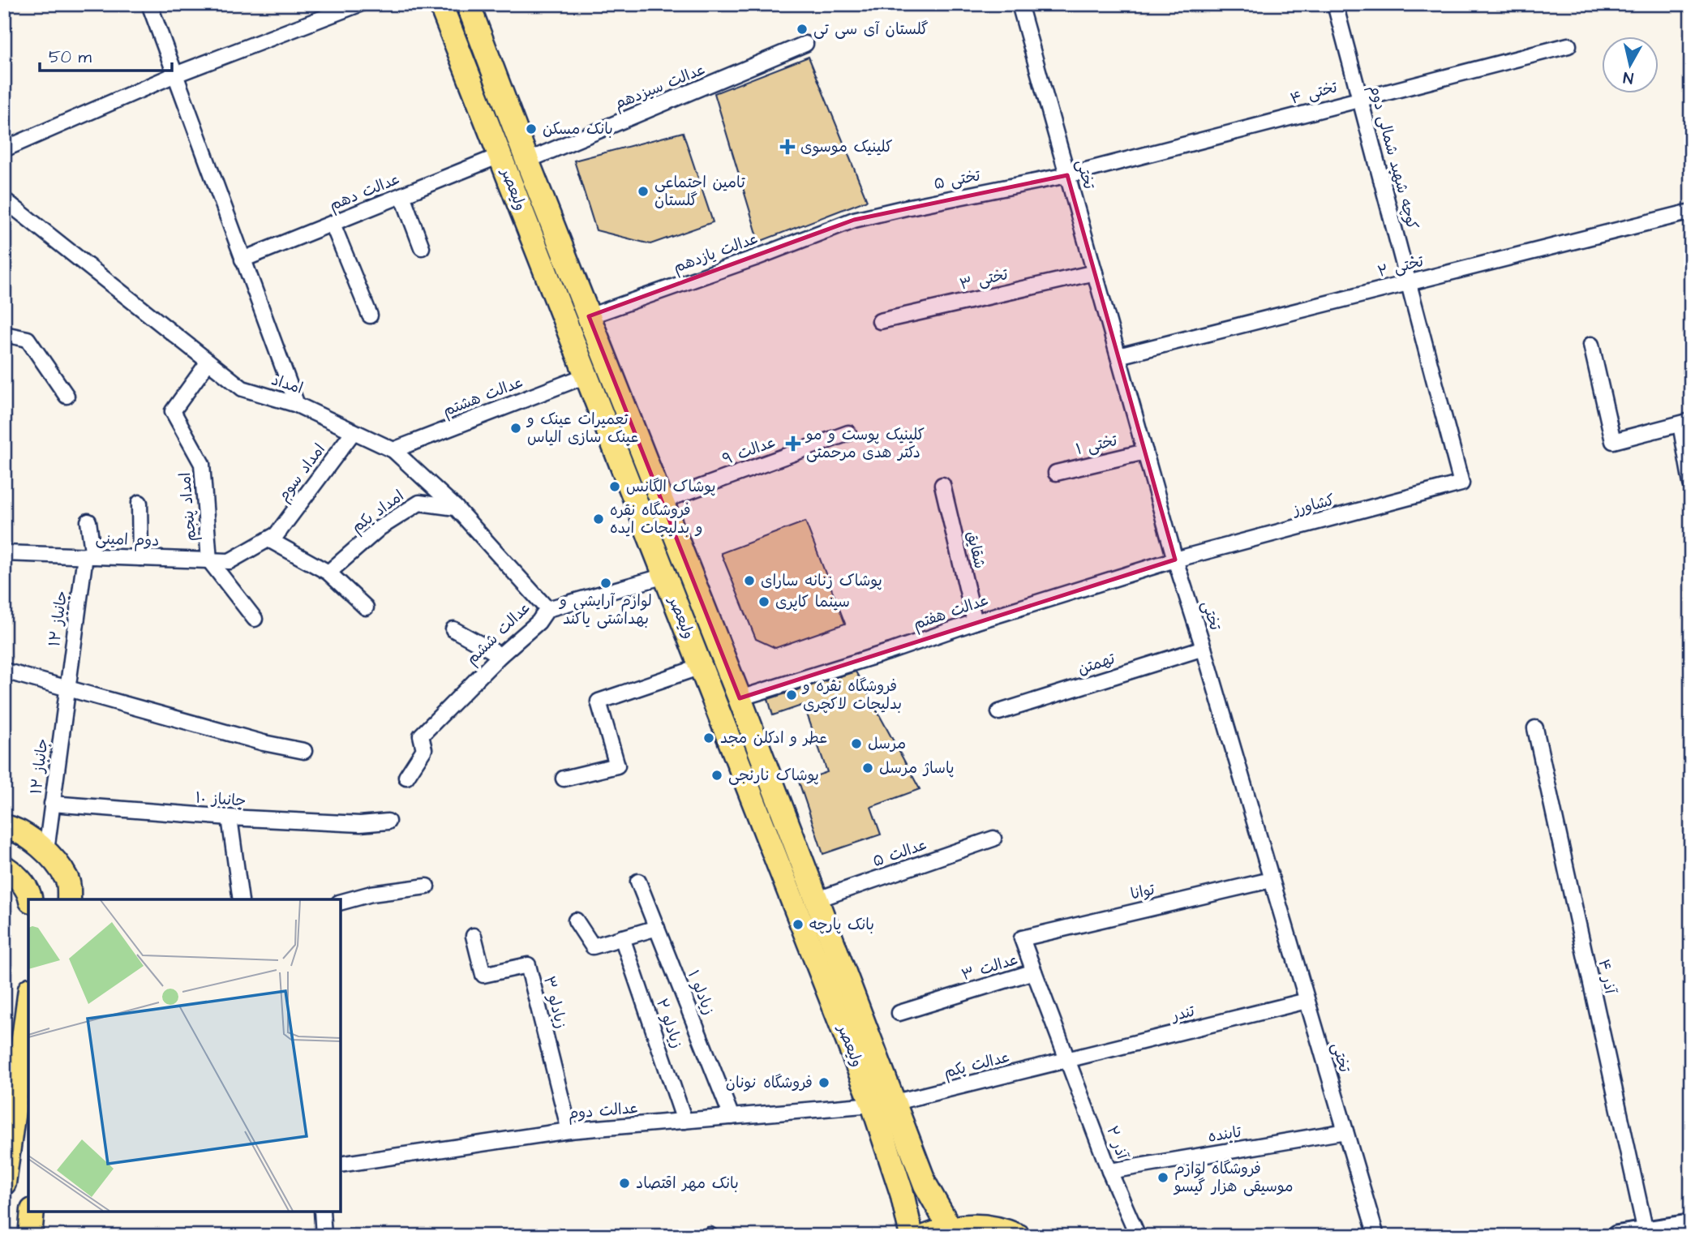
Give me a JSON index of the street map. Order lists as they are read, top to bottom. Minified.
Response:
{"streets":{"main road":["ولیعصر"],"street":["عدالت سیزدهم","تختی ۴","کوچه شهید شمالی دوم","تختی","۵ تختی","عدالت دهم","عدالت یازدهم","تختی ۲","تختی ۳","امداد","عدالت هشتم","۱ تختی","عدالت ۹","امداد سوم","کشاورز","امداد پنجم","امداد یکم","دوم امینی","شقایق","عدالت هفتم","جانباز ۱۲","عدالت ششم","تهمتن","۱۲ جانباز","۱۰ جانباز","عدالت ۵","توانا","عدالت ۳","آذر ۴","زیادلو ۱","زیادلو ۳","تندر","زیادلو ۲","عدالت یکم","عدالت دوم","تابنده","۲ آذر"]},"crossings":[["عدالت سیزدهم","ولیعصر"],["تختی ۴","کوچه شهید شمالی دوم"],["تختی ۴","تختی"],["تختی ۴","۵ تختی"],["کوچه شهید شمالی دوم","تختی ۲"],["کوچه شهید شمالی دوم","کشاورز"],["تختی","۵ تختی"],["تختی","تختی ۲"],["تختی","تختی ۳"],["تختی","۱ تختی"],["تختی","کشاورز"],["تختی","عدالت هفتم"],["تختی","تهمتن"],["تختی","توانا"],["تختی","تندر"],["تختی","تابنده"],["۵ تختی","عدالت یازدهم"],["ولیعصر","عدالت دهم"],["ولیعصر","عدالت یازدهم"],["ولیعصر","عدالت هشتم"],["ولیعصر","عدالت ۹"],["ولیعصر","عدالت هفتم"],["ولیعصر","عدالت ششم"],["ولیعصر","عدالت ۵"],["ولیعصر","عدالت یکم"],["ولیعصر","عدالت دوم"],["امداد","عدالت هشتم"],["امداد","امداد سوم"],["امداد","امداد پنجم"],["امداد","امداد یکم"],["امداد","عدالت ششم"],["امداد سوم","دوم امینی"],["کشاورز","عدالت هفتم"],["امداد پنجم","دوم امینی"],["دوم امینی","جانباز ۱۲"],["شقایق","عدالت هفتم"],["جانباز ۱۲","۱۲ جانباز"],["۱۲ جانباز","۱۰ جانباز"],["توانا","عدالت ۳"],["عدالت ۳","تندر"],["عدالت ۳","عدالت یکم"],["عدالت ۳","۲ آذر"],["زیادلو ۱","عدالت دوم"],["زیادلو ۳","عدالت دوم"],["تندر","عدالت یکم"],["تندر","۲ آذر"],["زیادلو ۲","عدالت دوم"],["عدالت یکم","۲ آذر"],["تابنده","۲ آذر"]],"places":{"other":["گلستان آی سی تی","بانک مسکن","تامین اجتماعی گلستان","تعمیرات عینک و عینک سازی الیاس","پوشاک الگانس","فروشگاه نقره و بدلیجات ایده","پوشاک زنانه سارای","لوازم آرایشی و بهداشتی یاکند","سینما کاپری","فروشگاه نقره و بدلیجات لاکچری","عطر و ادکلن مجد","مرسل","پاساژ مرسل","پوشاک نارنجی","بانک پارچه","فروشگاه نونان","فروشگاه لوازم موسیقی هزار گیسو","بانک مهر اقتصاد"],"health":["کلینیک موسوی","کلینیک پوست و مو دکتر هدی مرحمتی"]},"scale_bar":"50 m","north":"bottom"}
